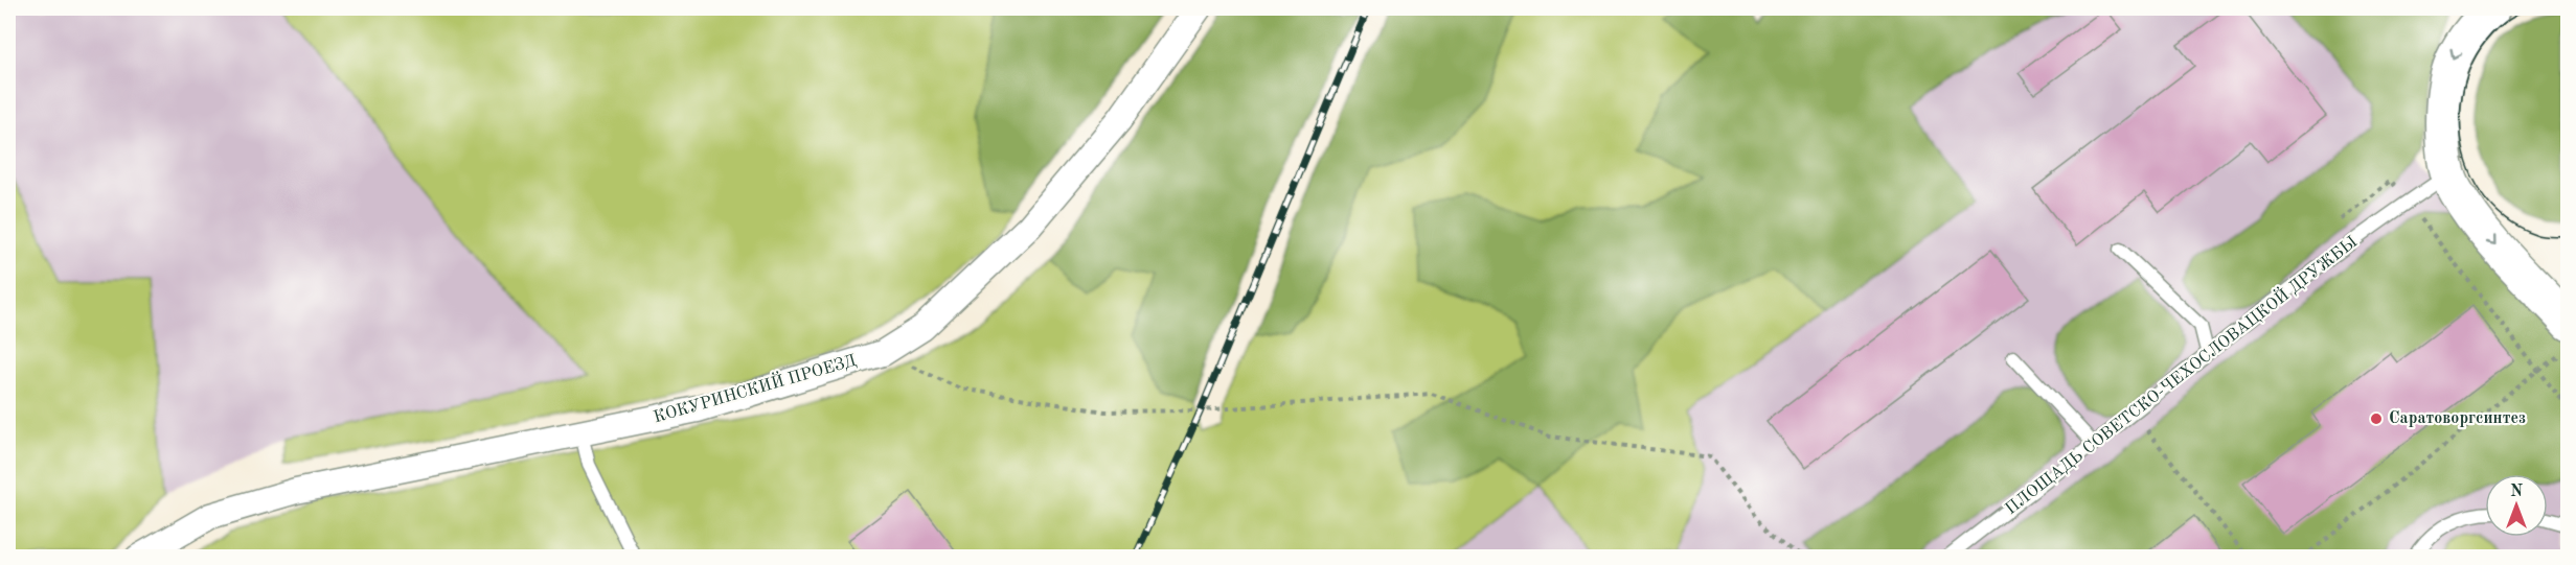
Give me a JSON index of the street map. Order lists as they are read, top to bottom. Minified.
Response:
{"streets":{"street":["КОКУРИНСКИЙ ПРОЕЗД"],"lane":["ПЛОЩАДЬ СОВЕТСКО-ЧЕХОСЛОВАЦКОЙ ДРУЖБЫ"]},"places":["Саратоворгсинтез"],"north":"top"}
